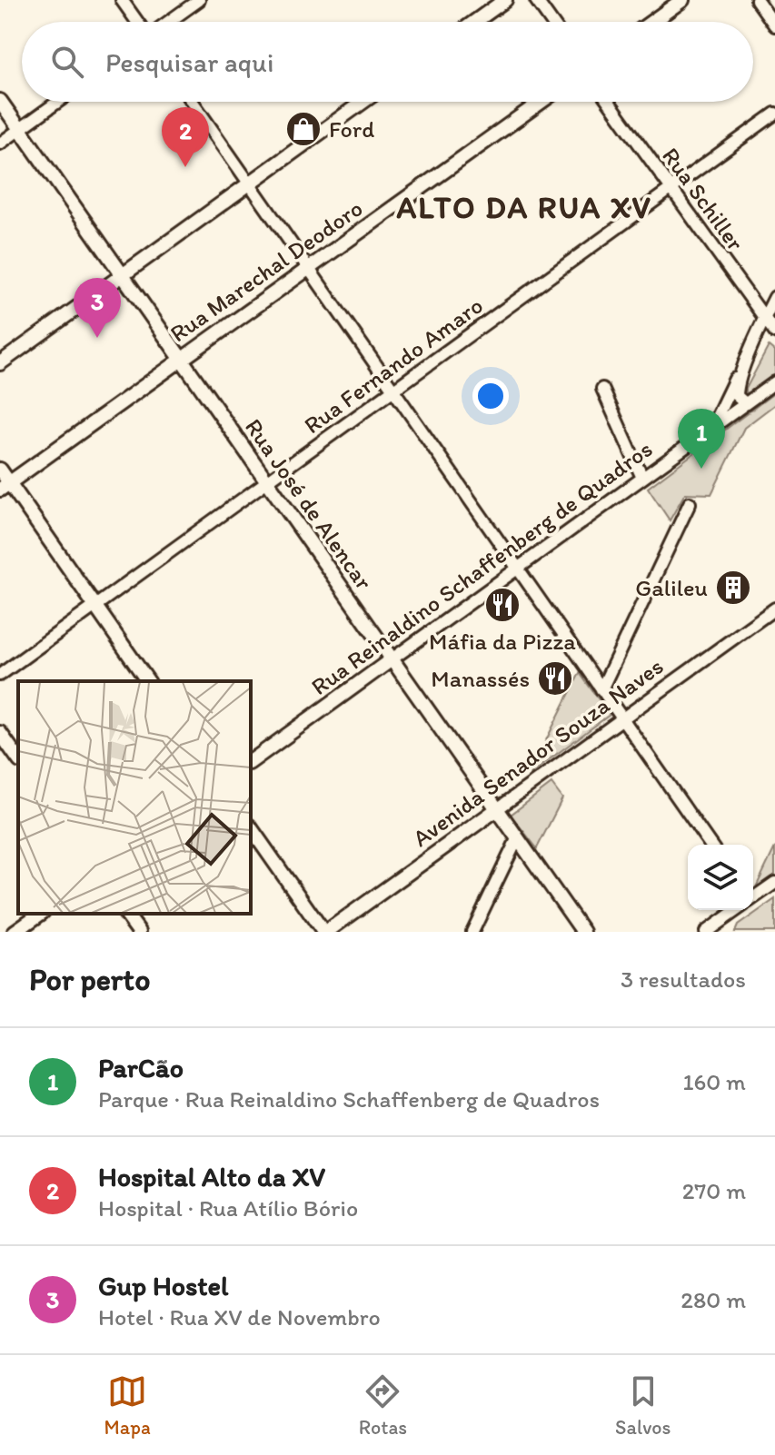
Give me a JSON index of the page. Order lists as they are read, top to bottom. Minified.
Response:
{"streets":{"main road":["Rua Marechal Deodoro","Rua José de Alencar","Rua Reinaldino Schaffenberg de Quadros","Avenida Senador Souza Naves"],"street":["Rua Schiller","Rua Fernando Amaro"]},"crossings":[["Rua Schiller","Rua Fernando Amaro"],["Rua Marechal Deodoro","Rua José de Alencar"],["Rua Fernando Amaro","Rua José de Alencar"],["Rua José de Alencar","Rua Reinaldino Schaffenberg de Quadros"],["Rua José de Alencar","Avenida Senador Souza Naves"]],"districts":["ALTO DA RUA XV"],"places":{"shop":["Ford"],"building":["Galileu"],"restaurant":["Máfia da Pizza","Manassés"]},"page":{"search":"Pesquisar aqui","pins":["2","3","1"],"heading":["Por perto","3 resultados"],"list":[{"mark":"1","name":"ParCão","note":"Parque · Rua Reinaldino Schaffenberg de Quadros","value":"160 m"},{"mark":"2","name":"Hospital Alto da XV","note":"Hospital · Rua Atílio Bório","value":"270 m"},{"mark":"3","name":"Gup Hostel","note":"Hotel · Rua XV de Novembro","value":"280 m"}],"nav":["Mapa","Rotas","Salvos"]}}
